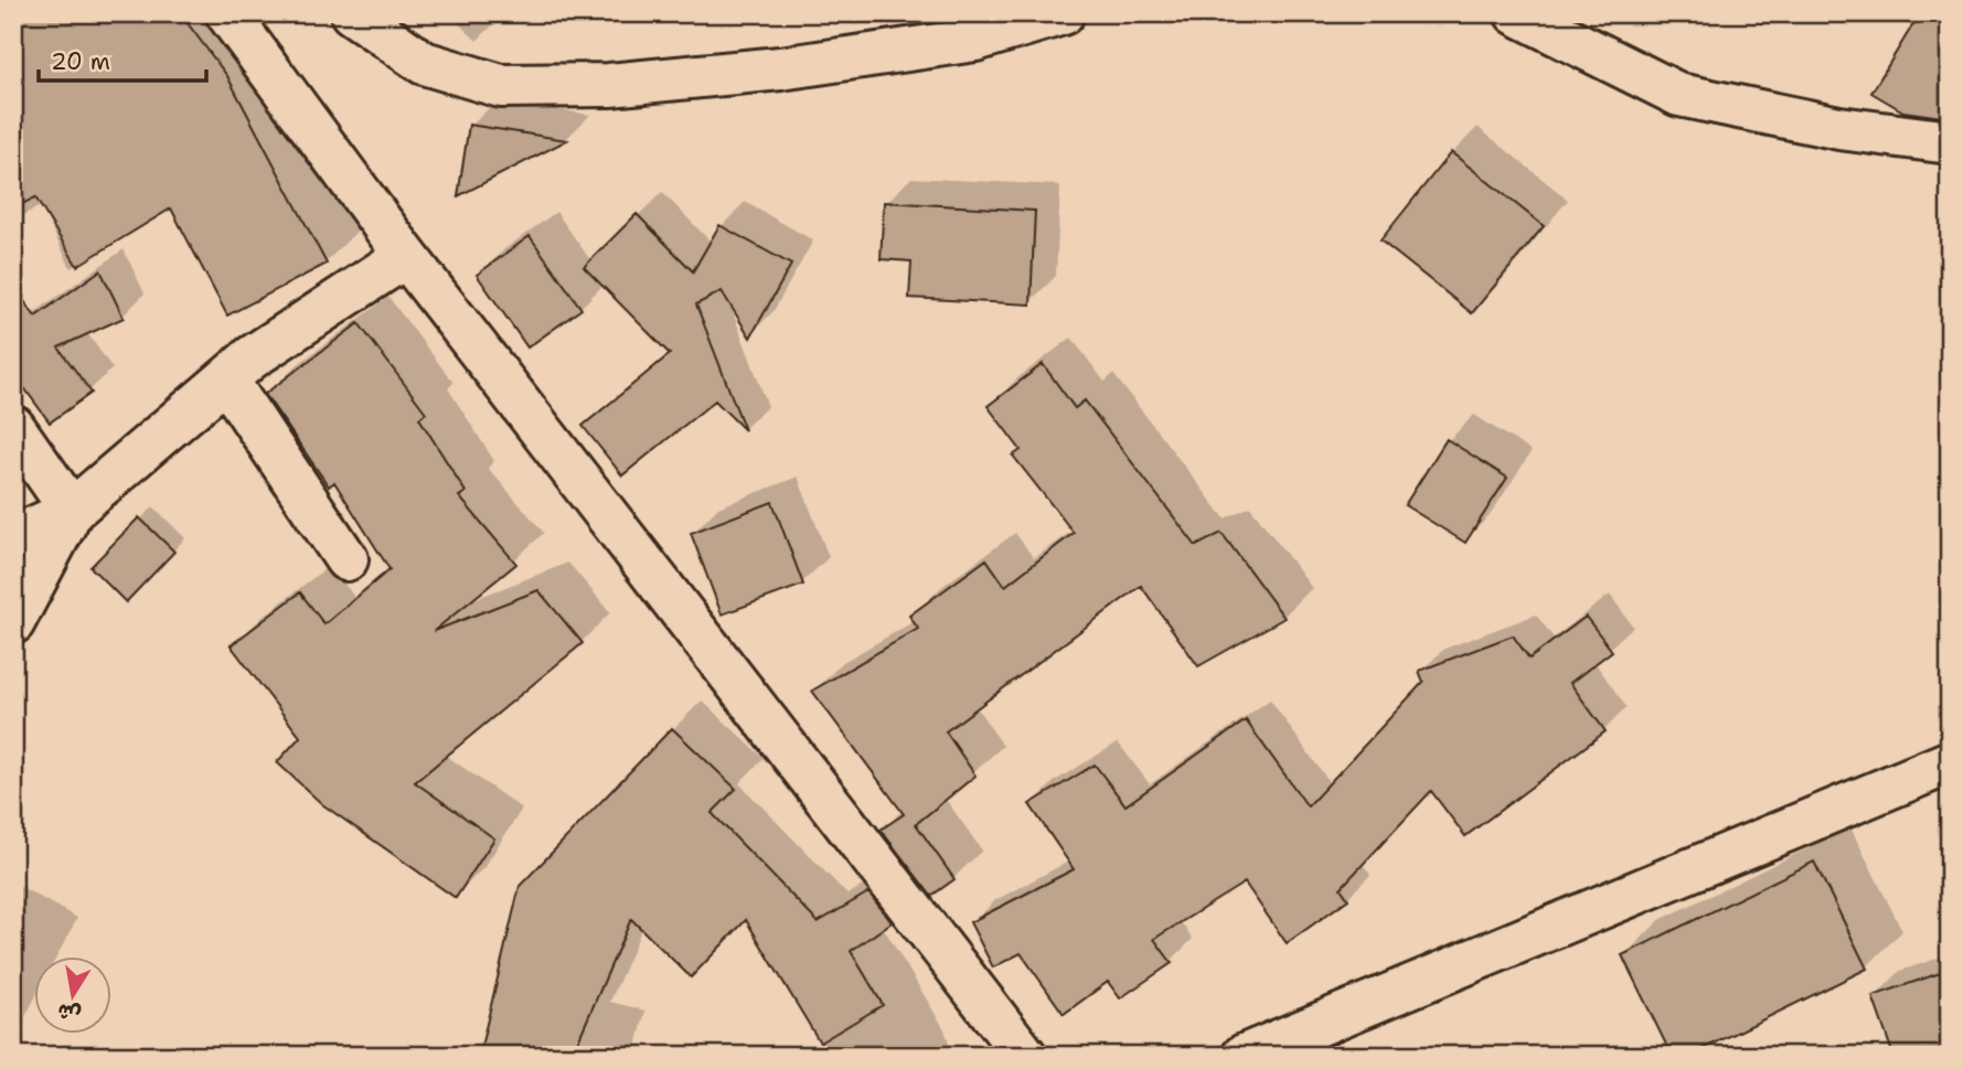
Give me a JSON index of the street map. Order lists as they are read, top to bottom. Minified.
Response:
{"scale_bar":"20 m","north":"bottom"}
